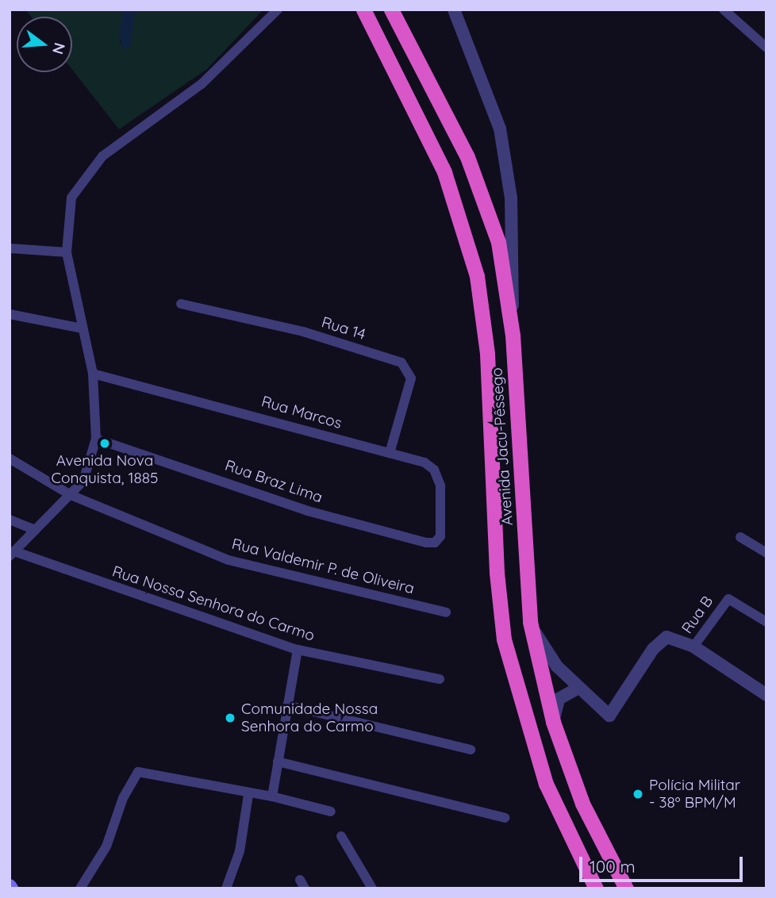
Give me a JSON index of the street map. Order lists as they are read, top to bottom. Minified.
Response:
{"streets":{"highway":["Avenida Jacu-Pêssego"],"street":["Rua 14","Rua Marcos","Rua Braz Lima","Rua Valdemir P. de Oliveira","Rua Nossa Senhora do Carmo","Rua B"]},"crossings":[["Rua 14","Rua Marcos"],["Rua Marcos","Rua Braz Lima"]],"places":["Avenida Nova Conquista, 1885","Comunidade Nossa Senhora do Carmo","Polícia Militar - 38º BPM/M"],"scale_bar":"100 m","north":"right"}
